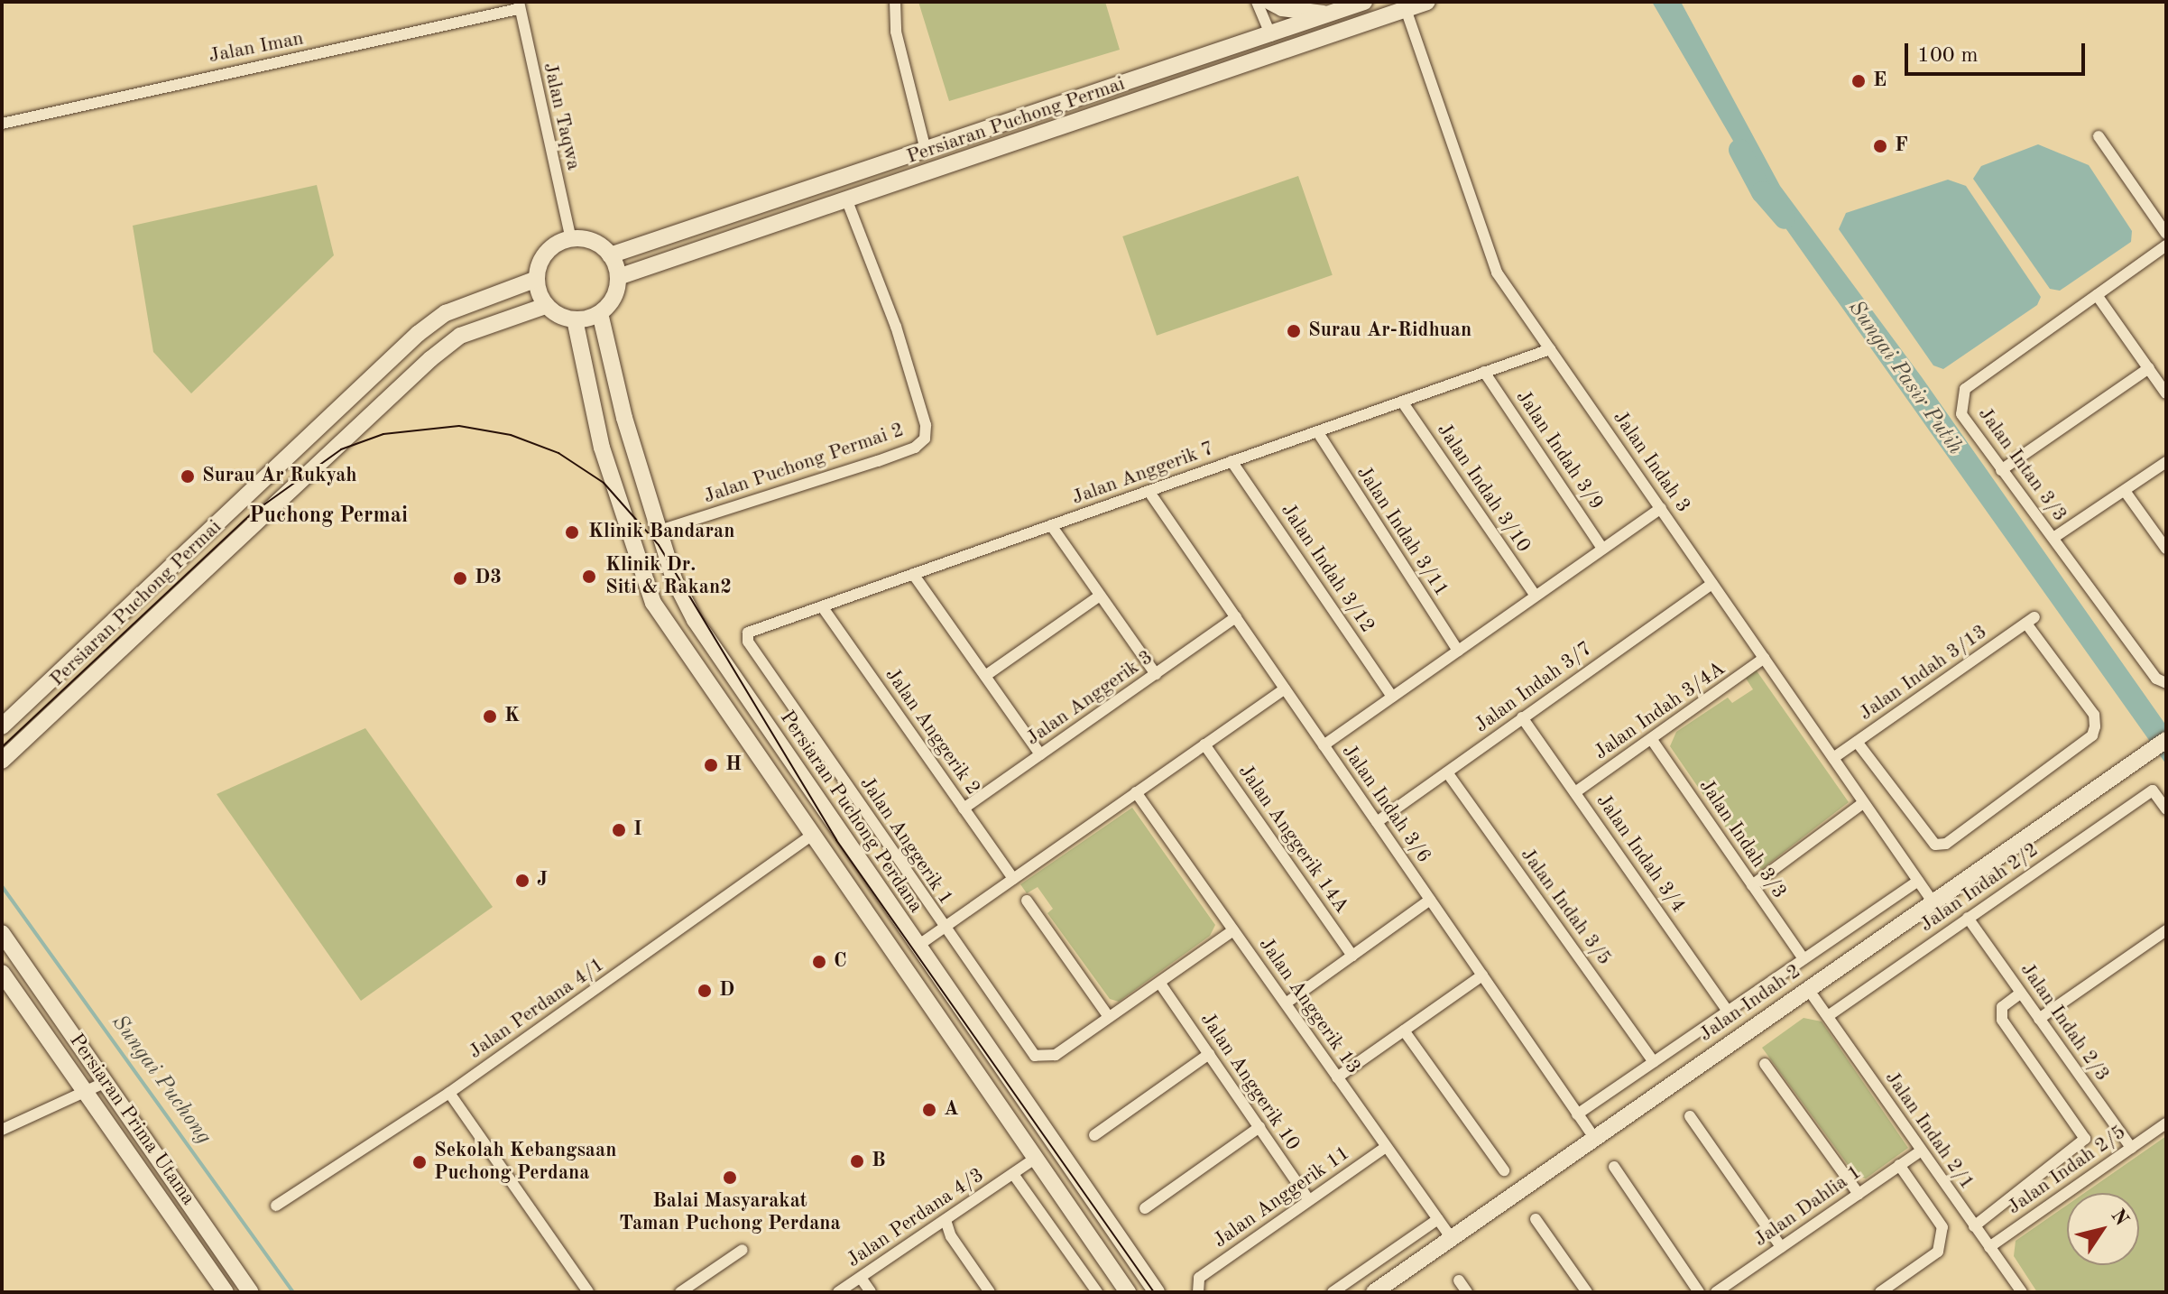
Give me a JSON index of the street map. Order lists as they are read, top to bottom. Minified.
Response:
{"streets":{"main road":["Persiaran Puchong Permai","Persiaran Puchong Perdana","Jalan Indah 2","Persiaran Prima Utama"],"street":["Jalan Iman","Jalan Taqwa","Jalan Indah 3/9","Jalan Indah 3","Jalan Puchong Permai 2","Jalan Intan 3/3","Jalan Anggerik 7","Jalan Indah 3/10","Jalan Indah 3/11","Jalan Indah 3/12","Jalan Indah 3/13","Jalan Indah 3/7","Jalan Anggerik 3","Jalan Indah 3/4A","Jalan Anggerik 2","Jalan Indah 3/6","Jalan Anggerik 14A","Jalan Indah 3/3","Jalan Anggerik 1","Jalan Indah 3/4","Jalan Indah 2/2","Jalan Indah 3/5","Jalan Anggerik 13","Jalan Perdana 4/1","Jalan Indah 2/3","Jalan Anggerik 10","Jalan Indah 2/1","Jalan Indah 2/5","Jalan Anggerik 11","Jalan Dahlia 1","Jalan Perdana 4/3"]},"crossings":[["Jalan Iman","Jalan Taqwa"],["Jalan Taqwa","Persiaran Puchong Permai"],["Jalan Taqwa","Persiaran Puchong Perdana"],["Persiaran Puchong Permai","Jalan Indah 3"],["Persiaran Puchong Permai","Jalan Puchong Permai 2"],["Persiaran Puchong Permai","Persiaran Puchong Perdana"],["Jalan Indah 3/9","Jalan Anggerik 7"],["Jalan Indah 3","Jalan Anggerik 7"],["Jalan Indah 3","Jalan Indah 3/13"],["Jalan Indah 3","Jalan Indah 3/7"],["Jalan Indah 3","Jalan Indah 3/4A"],["Jalan Indah 3","Jalan Indah 2"],["Jalan Puchong Permai 2","Persiaran Puchong Perdana"],["Jalan Anggerik 7","Jalan Indah 3/10"],["Jalan Anggerik 7","Jalan Indah 3/11"],["Jalan Anggerik 7","Jalan Indah 3/12"],["Jalan Anggerik 7","Jalan Anggerik 2"],["Jalan Anggerik 7","Jalan Indah 3/6"],["Jalan Anggerik 7","Jalan Anggerik 1"],["Jalan Indah 3/7","Jalan Indah 3/6"],["Jalan Indah 3/7","Jalan Indah 3/4"],["Jalan Indah 3/7","Jalan Indah 3/5"],["Jalan Anggerik 3","Jalan Anggerik 2"],["Jalan Anggerik 3","Jalan Indah 3/6"],["Jalan Indah 3/4A","Jalan Indah 3/3"],["Jalan Indah 3/4A","Jalan Indah 3/4"],["Jalan Indah 3/6","Jalan Indah 2"],["Jalan Indah 2/2","Jalan Indah 2/3"],["Jalan Indah 2/2","Jalan Indah 2/1"],["Jalan Indah 2","Jalan Anggerik 13"],["Jalan Indah 2","Jalan Indah 2/1"],["Jalan Anggerik 13","Jalan Anggerik 11"],["Jalan Indah 2/3","Jalan Indah 2/5"],["Jalan Anggerik 10","Jalan Anggerik 11"],["Jalan Indah 2/1","Jalan Indah 2/5"],["Jalan Indah 2/1","Jalan Dahlia 1"]],"districts":["Puchong Permai"],"water":["Sungai Pasir Putih","Sungai Puchong"],"places":["E","F","Surau Ar-Ridhuan","Surau Ar Rukyah","Klinik Bandaran","Klinik Dr. Siti & Rakan2","D3","K","H","I","J","C","D","A","B","Sekolah Kebangsaan Puchong Perdana","Balai Masyarakat Taman Puchong Perdana"],"scale_bar":"100 m","north":"top right"}
